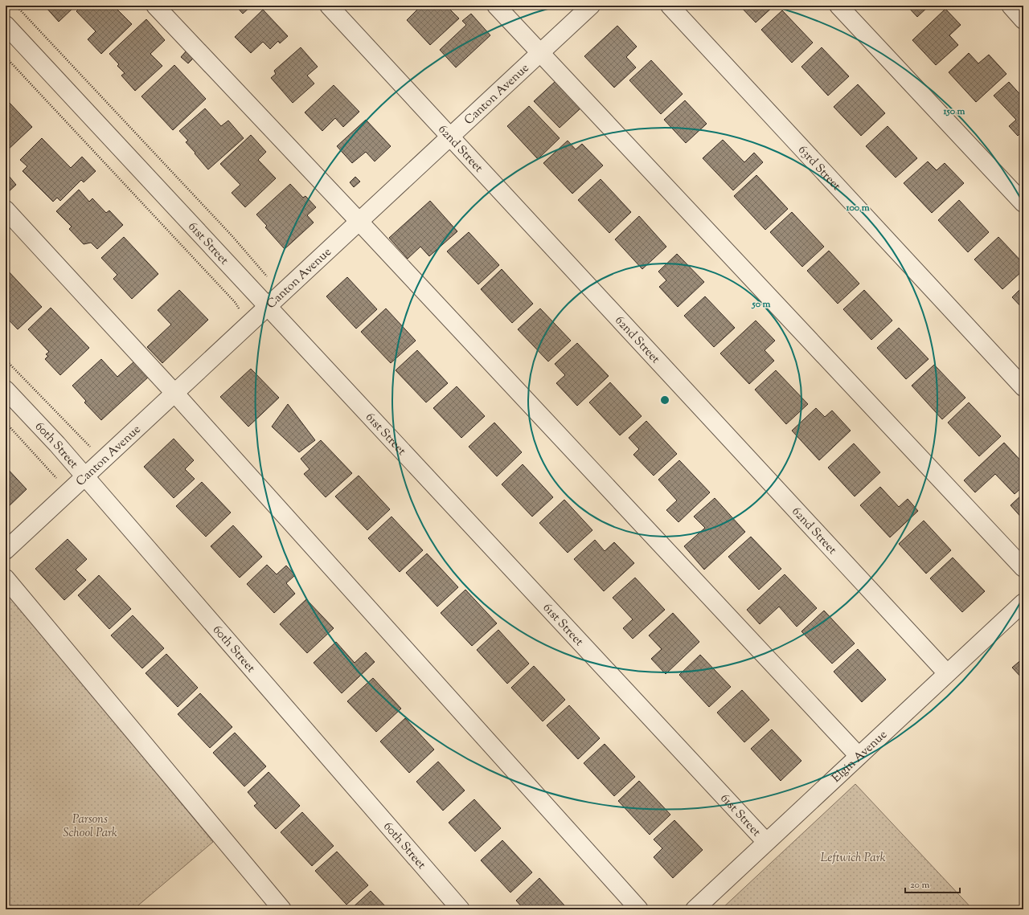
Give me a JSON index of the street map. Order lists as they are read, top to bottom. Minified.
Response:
{"streets":{"street":["Canton Avenue","62nd Street","63rd Street","61st Street","60th Street","Elgin Avenue"]},"crossings":[["Canton Avenue","62nd Street"],["Canton Avenue","61st Street"],["Canton Avenue","60th Street"],["62nd Street","Elgin Avenue"],["61st Street","Elgin Avenue"]],"parks":["Parsons School Park","Leftwich Park"],"scale_bar":"20 m","rings":["150 m","100 m","50 m"]}
